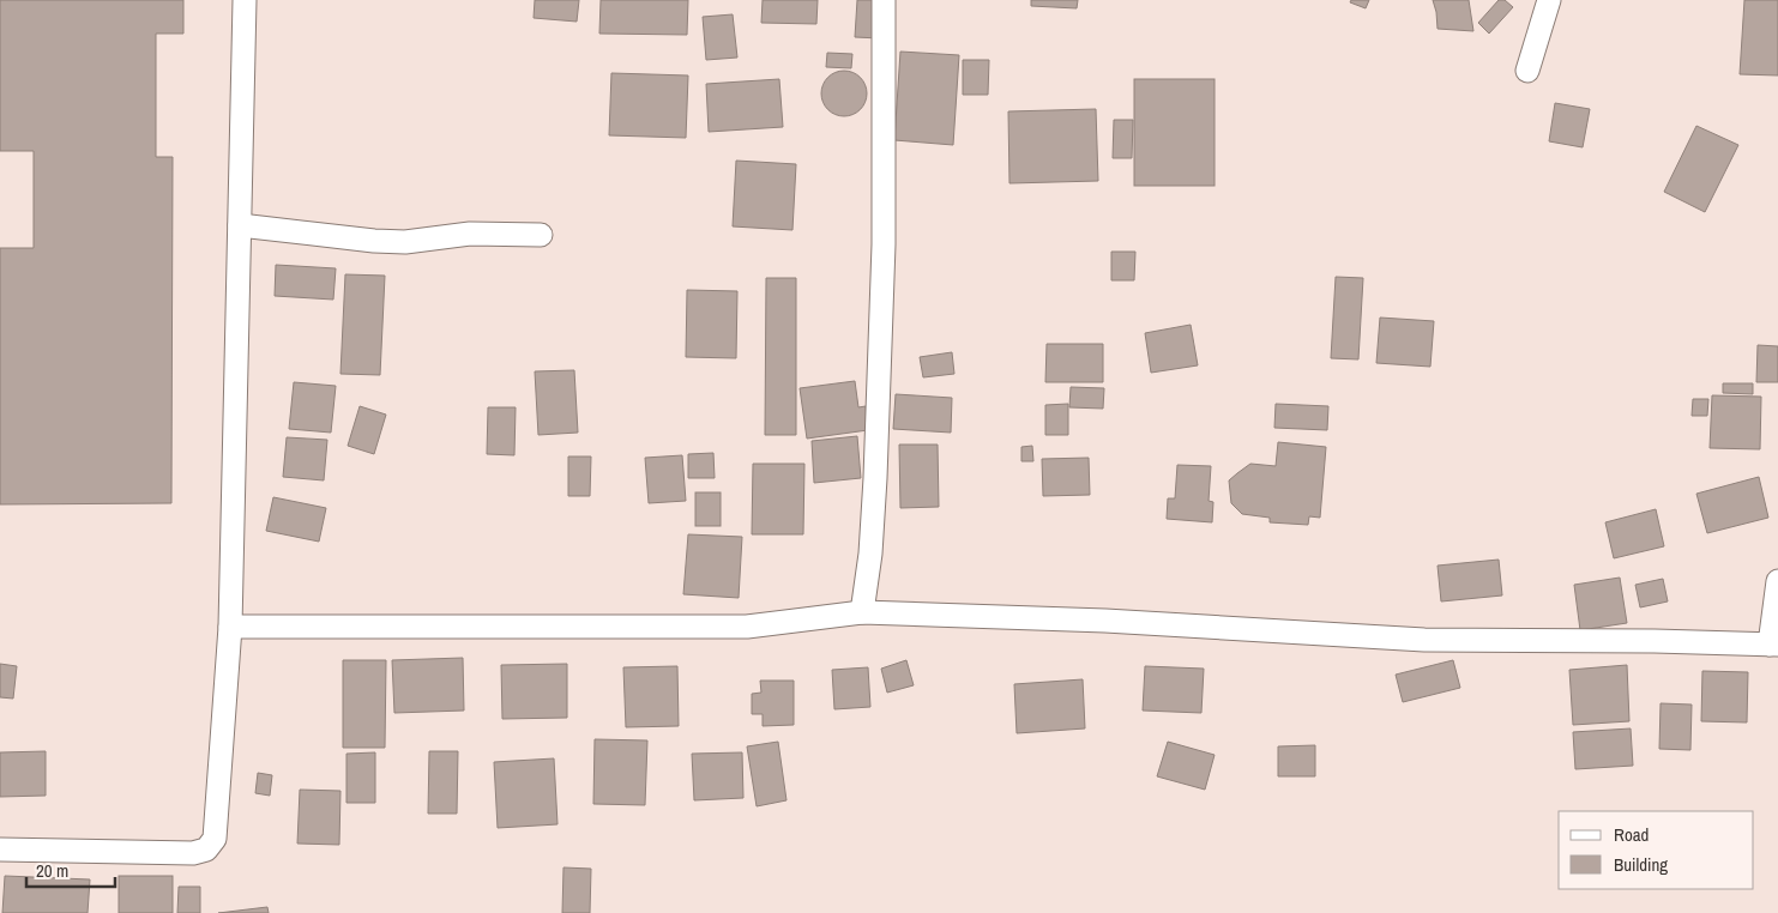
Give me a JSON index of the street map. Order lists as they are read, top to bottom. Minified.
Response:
{"legend":["Road","Building"],"scale_bar":"20 m"}
